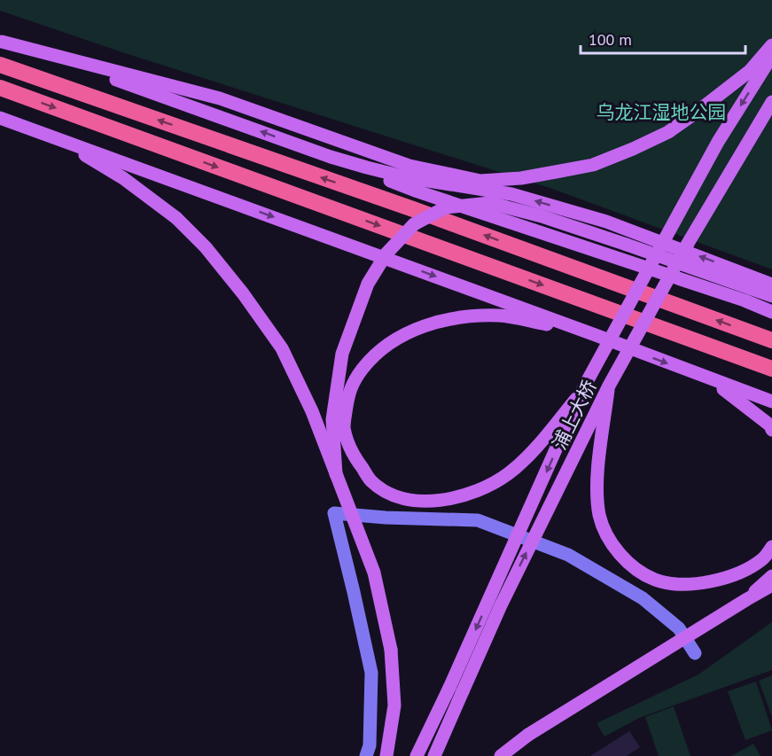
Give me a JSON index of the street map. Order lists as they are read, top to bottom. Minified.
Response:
{"streets":{"main road":["浦上大桥"]},"parks":["乌龙江湿地公园"],"scale_bar":"100 m"}
